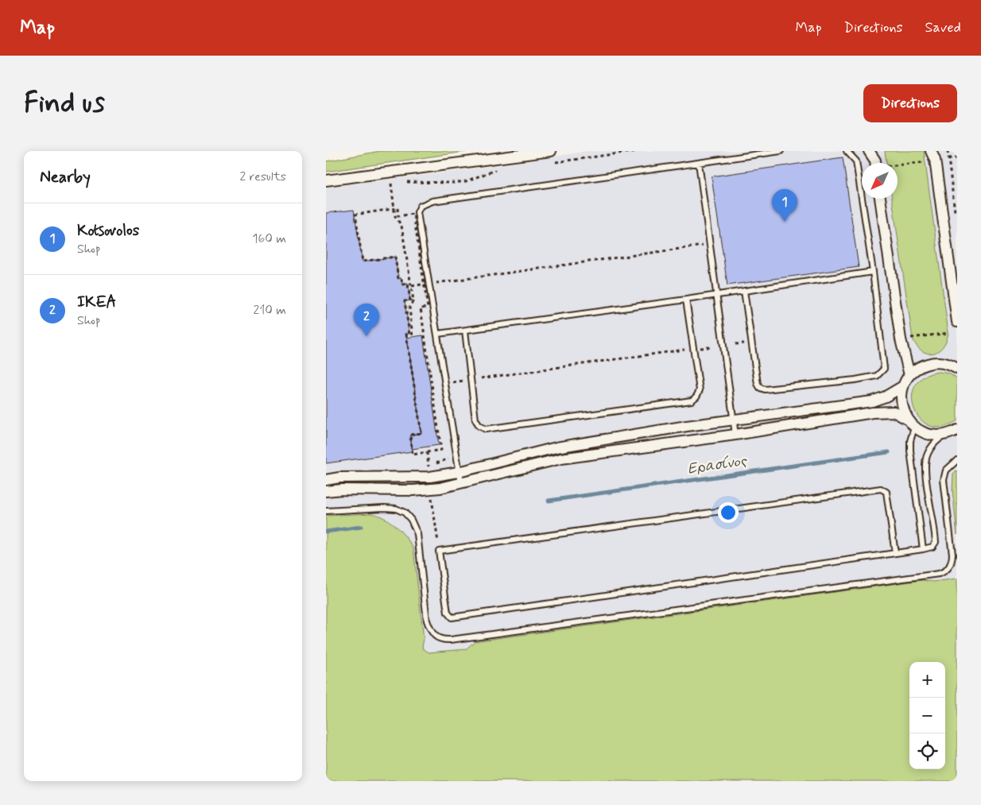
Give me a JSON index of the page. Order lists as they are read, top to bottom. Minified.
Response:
{"water":["Ερασίνος"],"north":"bottom left","page":{"header":"Map","nav":["Map","Directions","Saved"],"buttons":"Directions","title":"Find us","heading":["Nearby","2 results"],"pins":["1","2"],"list":[{"mark":"1","name":"Kotsovolos","note":"Shop","value":"160 m"},{"mark":"2","name":"IKEA","note":"Shop","value":"210 m"}],"map_buttons":["+","−"]}}
